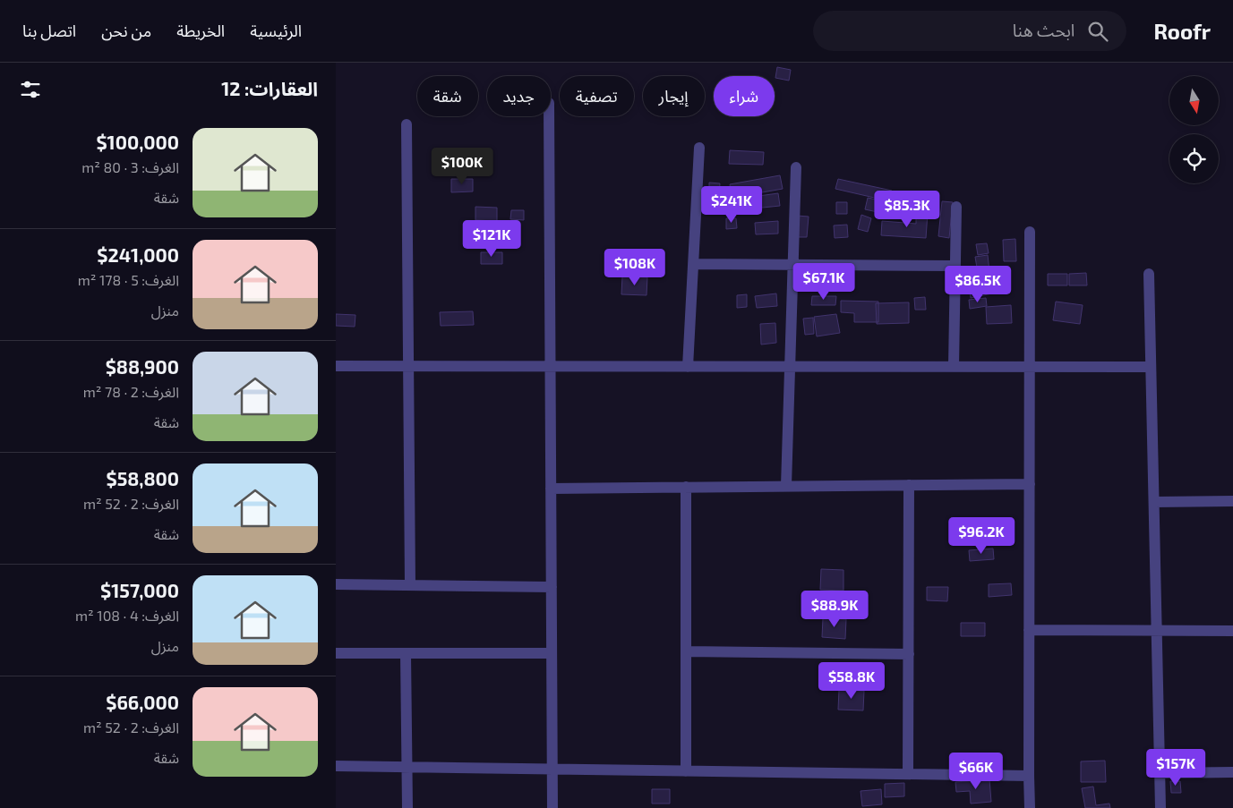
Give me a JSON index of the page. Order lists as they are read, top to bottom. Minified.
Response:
{"north":"bottom","page":{"header":"Roofr","search":"ابحث هنا","nav":["الرئيسية","الخريطة","من نحن","اتصل بنا"],"heading":"العقارات: 12","chip":["شراء","إيجار","تصفية","جديد","شقة"],"list":[{"name":"$100,000","note":"الغرف: 3 · 80 m² · شقة"},{"name":"$241,000","note":"الغرف: 5 · 178 m² · منزل"},{"name":"$88,900","note":"الغرف: 2 · 78 m² · شقة"},{"name":"$58,800","note":"الغرف: 2 · 52 m² · شقة"},{"name":"$157,000","note":"الغرف: 4 · 108 m² · منزل"},{"name":"$66,000","note":"الغرف: 2 · 52 m² · شقة"}],"price":["$100K","$241K","$85.3K","$121K","$108K","$67.1K","$86.5K","$96.2K","$88.9K","$58.8K","$157K","$66K"]}}
